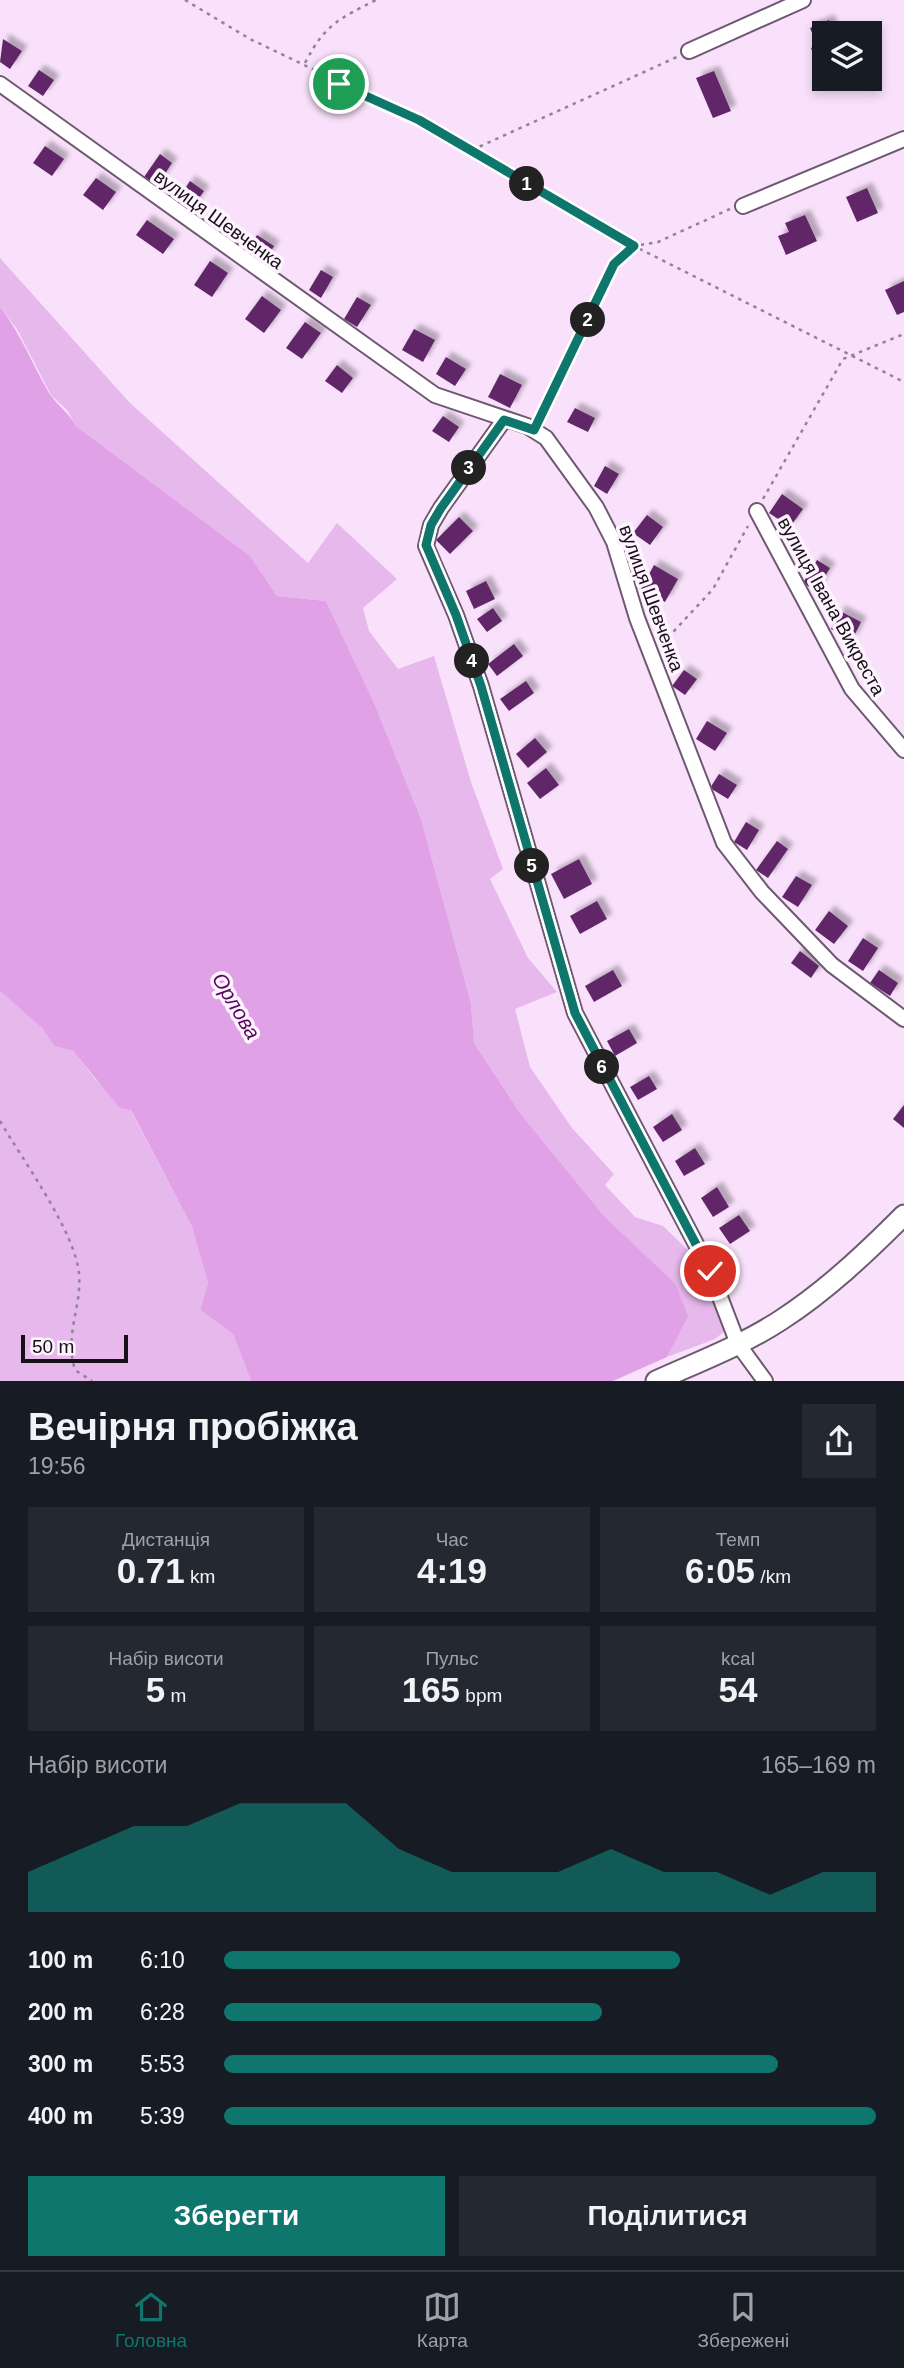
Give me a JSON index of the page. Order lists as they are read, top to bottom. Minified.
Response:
{"streets":{"street":["вулиця Шевченка","вулиця Івана Викреста"]},"water":["Орлова"],"scale_bar":"50 m","page":{"pins":["1","2","3","4","5","6"],"scale":"50 m","heading":["Вечірня пробіжка","19:56"],"stats":[["Дистанція","0.71 km"],["Час","4:19"],["Темп","6:05 /km"],["Набір висоти","5 m"],["Пульс","165 bpm"],["kcal","54"]],"chart":["Набір висоти","165–169 m"],"list":[{"name":"100 m","note":"6:10"},{"name":"200 m","note":"6:28"},{"name":"300 m","note":"5:53"},{"name":"400 m","note":"5:39"}],"buttons":["Зберегти","Поділитися"],"tabs":["Головна","Карта","Збережені"]}}
